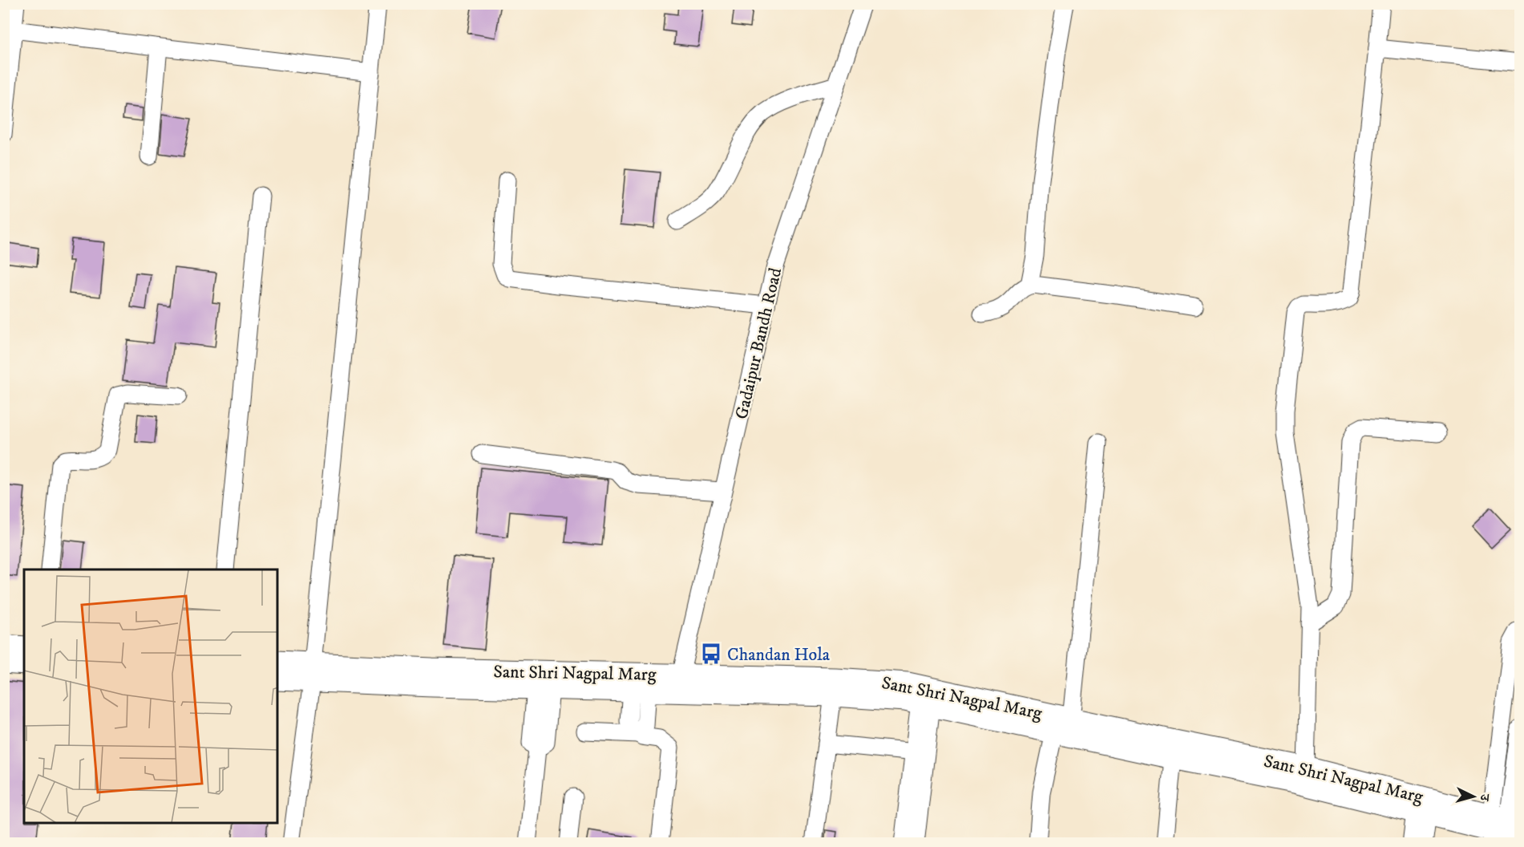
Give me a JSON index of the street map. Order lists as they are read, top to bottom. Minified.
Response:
{"streets":{"main road":["Sant Shri Nagpal Marg"],"street":["Gadaipur Bandh Road"]},"crossings":[["Gadaipur Bandh Road","Sant Shri Nagpal Marg"]],"places":{"bus stop":["Chandan Hola"]},"north":"right"}
